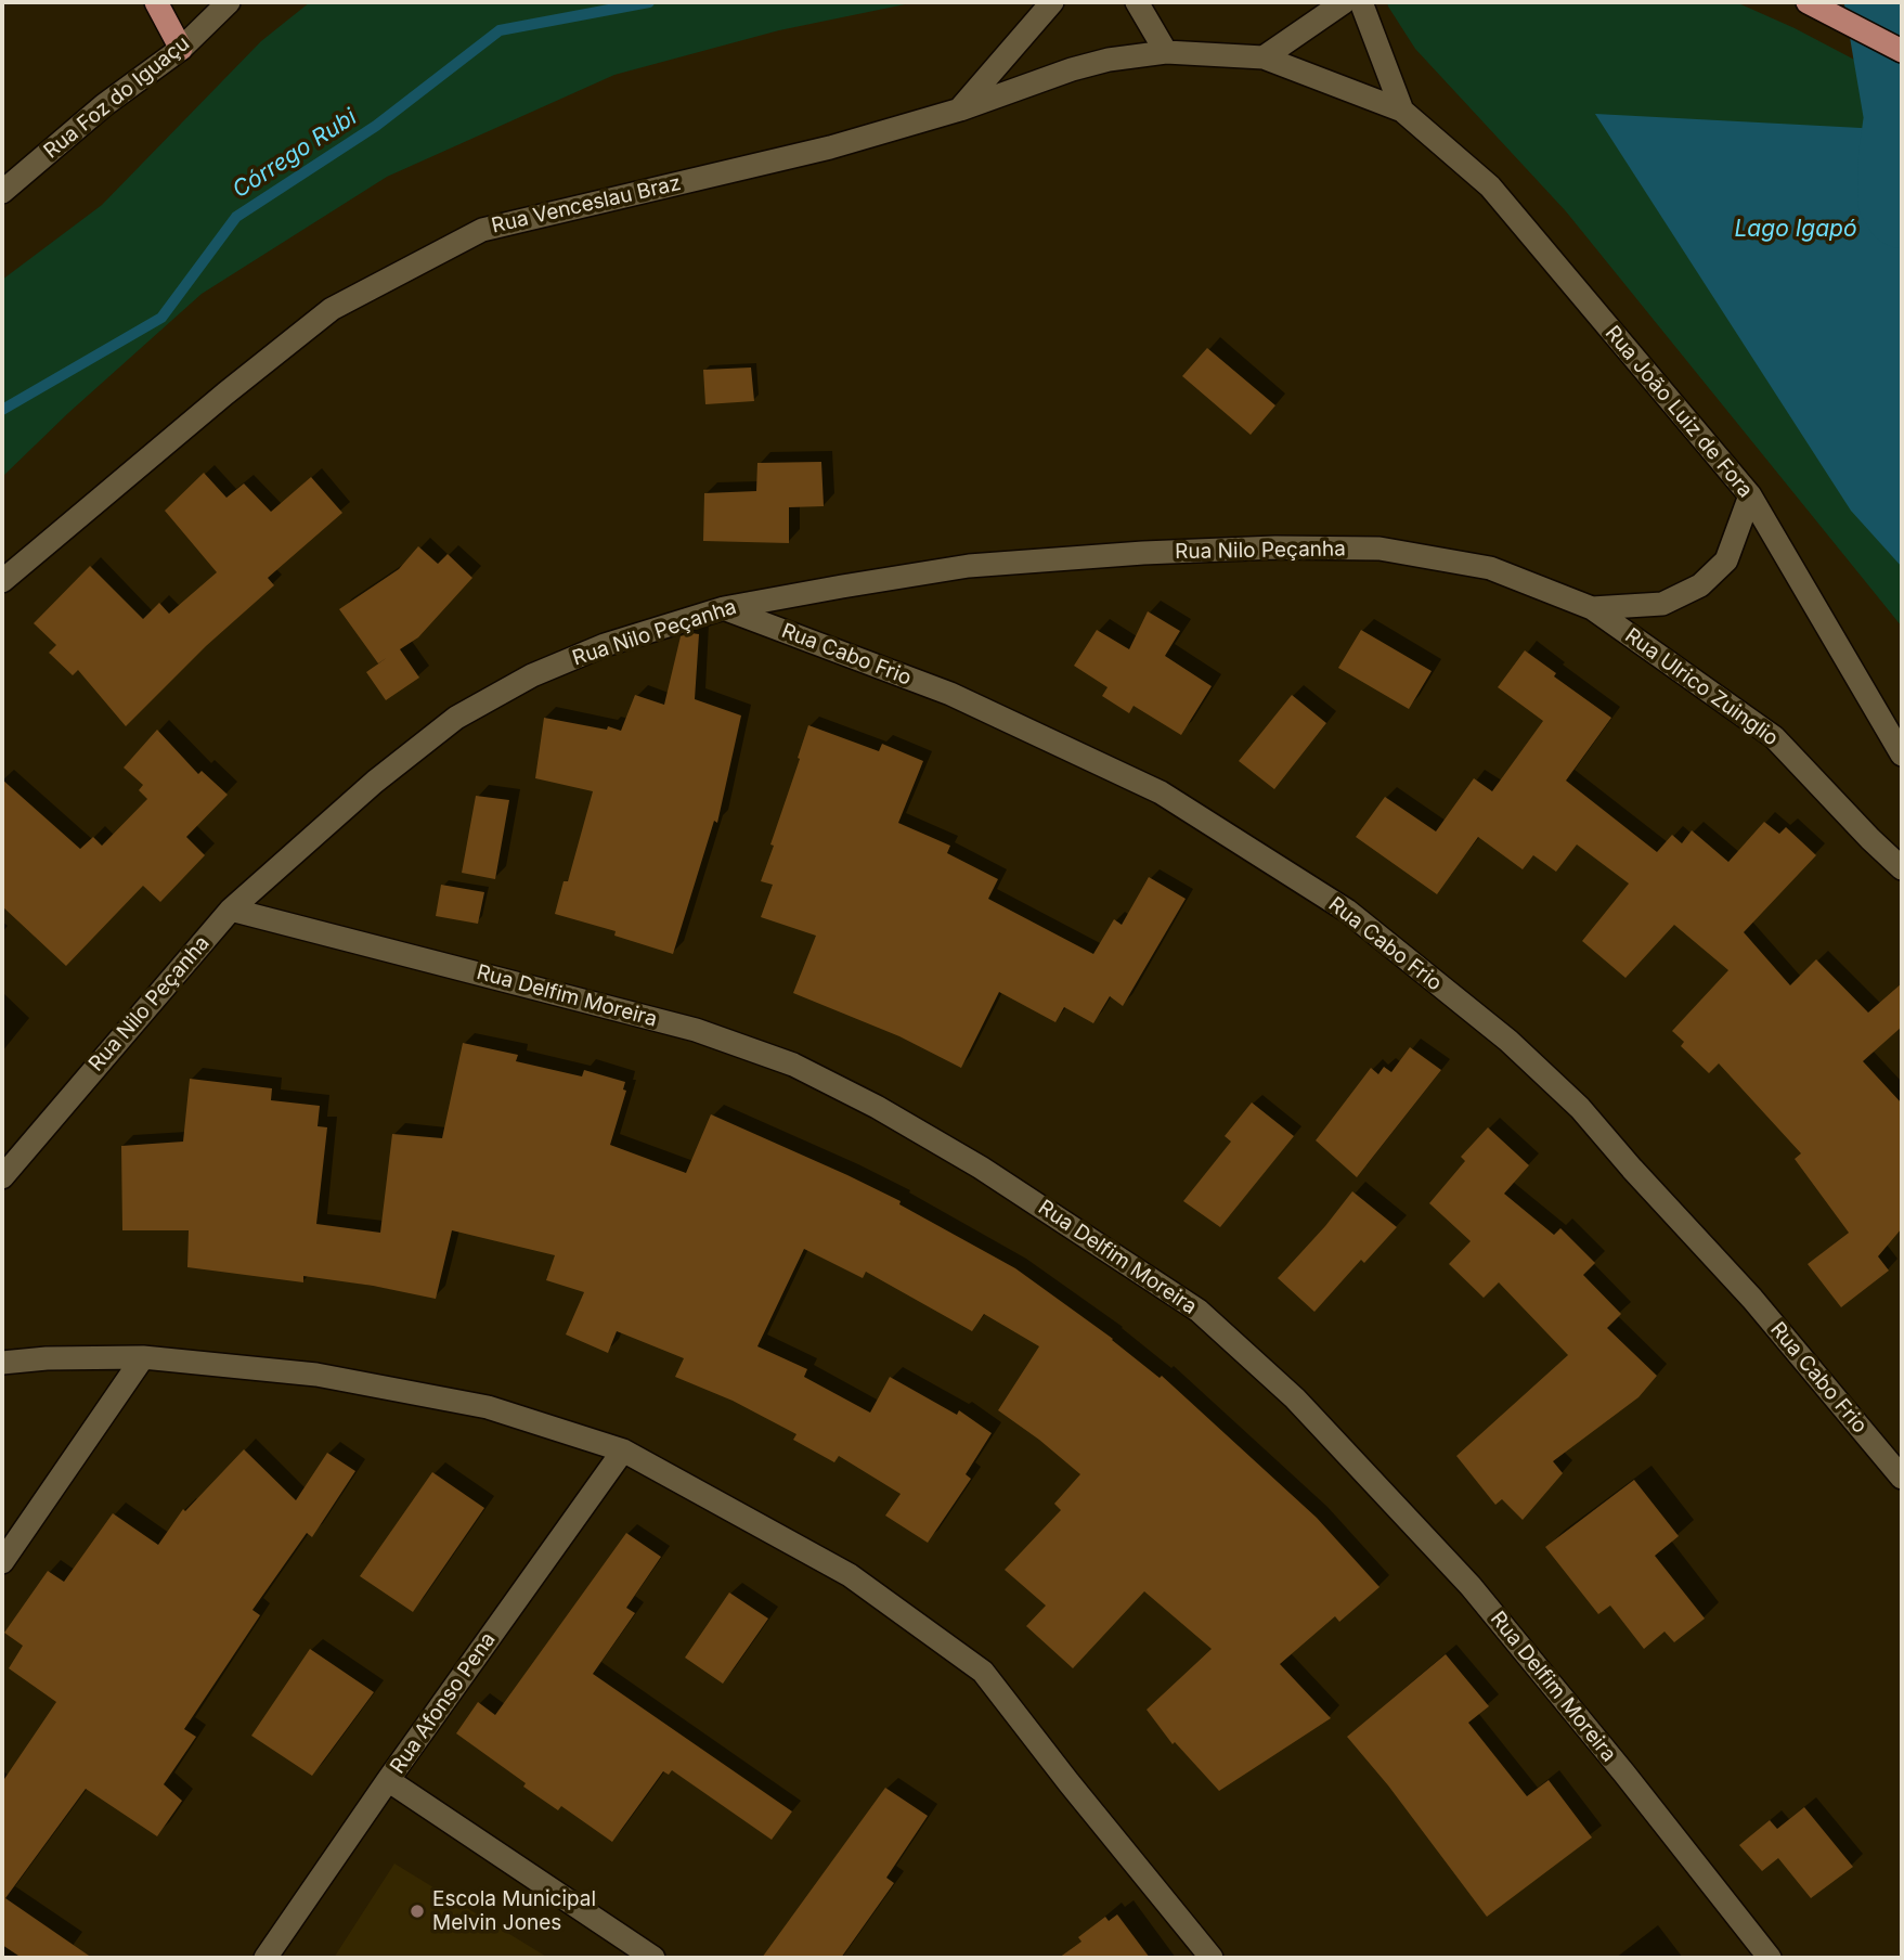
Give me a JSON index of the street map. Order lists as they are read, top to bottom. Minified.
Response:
{"streets":{"street":["Rua Foz do Iguaçu","Rua Venceslau Braz","Rua João Luiz de Fora","Rua Nilo Peçanha","Rua Cabo Frio","Rua Ulrico Zuinglio","Rua Delfim Moreira","Rua Afonso Pena"]},"crossings":[["Rua Venceslau Braz","Rua João Luiz de Fora"],["Rua Nilo Peçanha","Rua Cabo Frio"],["Rua Nilo Peçanha","Rua Ulrico Zuinglio"],["Rua Nilo Peçanha","Rua Delfim Moreira"]],"water":["Córrego Rubi","Lago Igapó"],"places":["Escola Municipal Melvin Jones"]}
